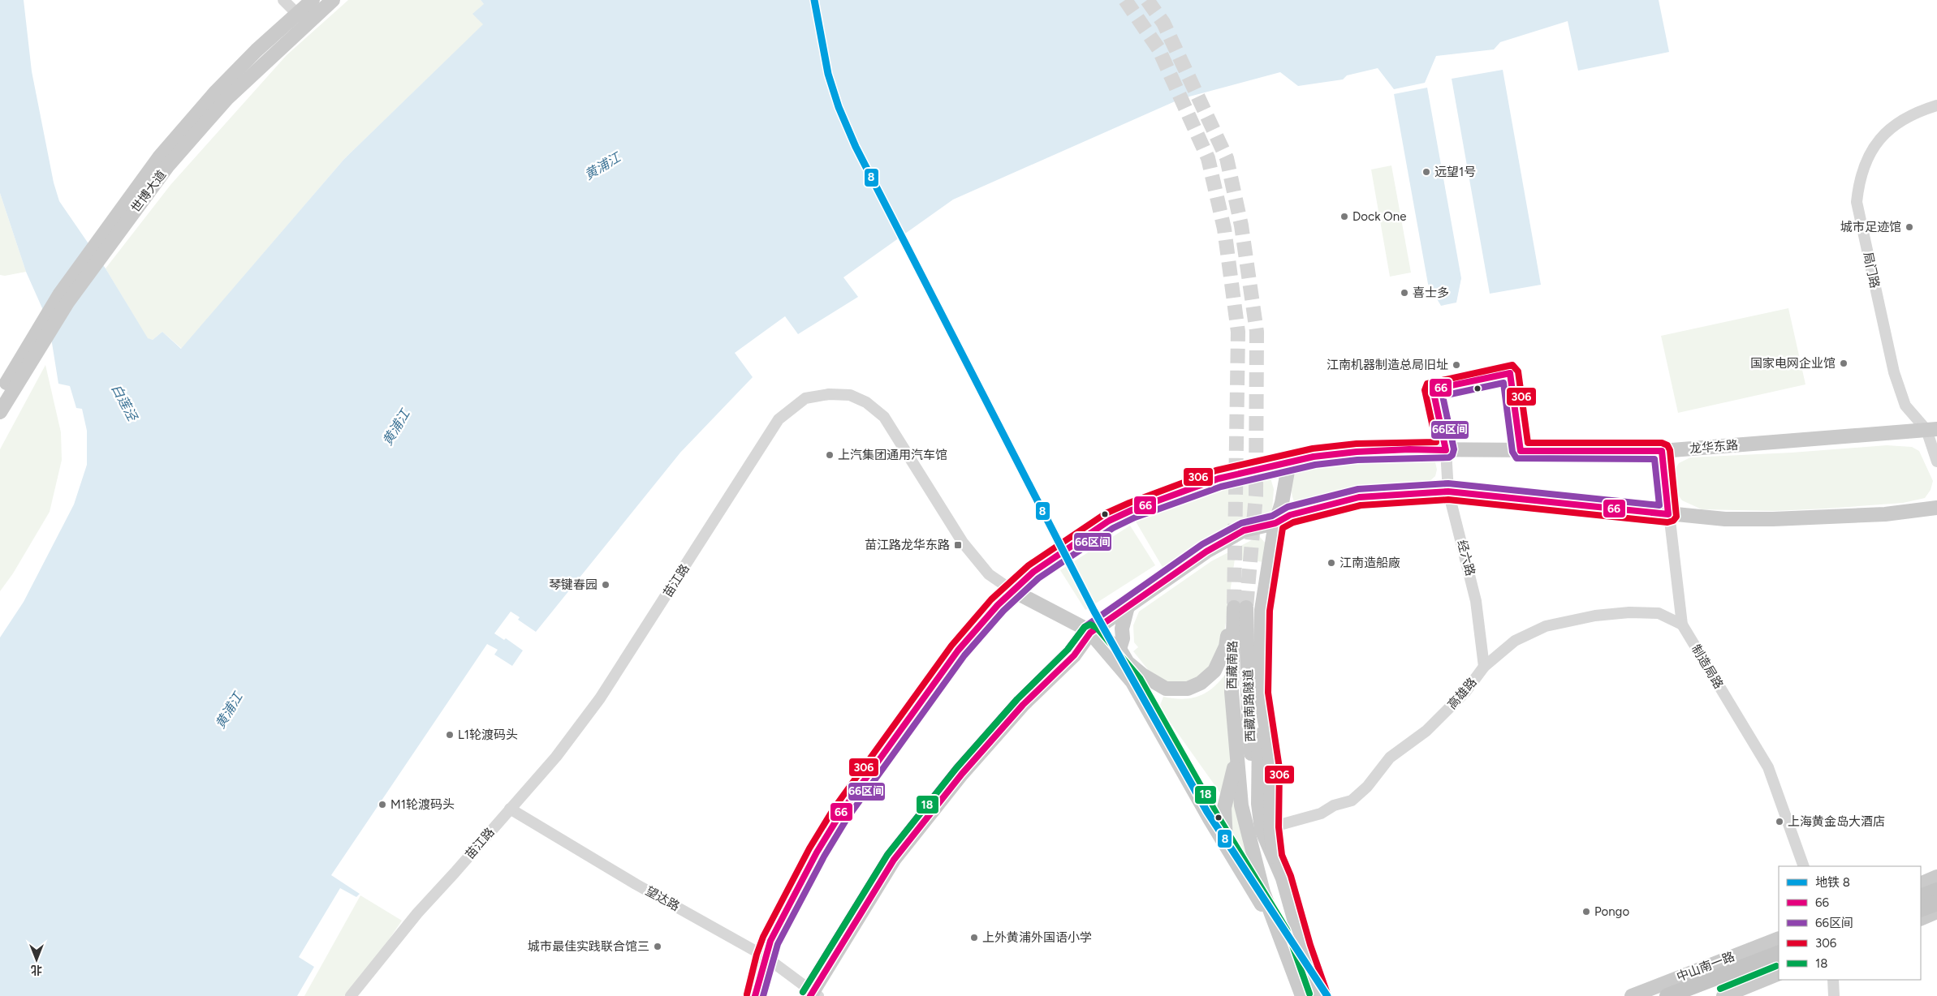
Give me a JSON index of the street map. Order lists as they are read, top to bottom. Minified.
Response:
{"streets":{"main road":["世博大道","龙华东路","西藏南路","西藏南路隧道","中山南一路"],"street":["局门路","经六路","苗江路","制造局路","高雄路","望达路"]},"crossings":[["局门路","龙华东路"],["龙华东路","经六路"],["龙华东路","苗江路"],["龙华东路","西藏南路"],["龙华东路","制造局路"],["龙华东路","望达路"],["经六路","高雄路"],["苗江路","西藏南路"],["苗江路","望达路"],["西藏南路","西藏南路隧道"],["制造局路","高雄路"]],"water":["黄浦江","白莲泾"],"places":{"other":["远望1号","Dock One","城市足迹馆","喜士多","国家电网企业馆","江南机器制造总局旧址","上汽集团通用汽车馆","江南造船廠","琴键春园","L1轮渡码头","M1轮渡码头","上海黄金岛大酒店","Pongo","上外黄浦外国语小学","城市最佳实践联合馆三"],"transit":["苗江路龙华东路"]},"lines":["metro line 8","transit line 306","transit line 66","transit line 66区间","transit line 18"],"legend":["地铁 8","66","66区间","306","18"],"north":"bottom"}
